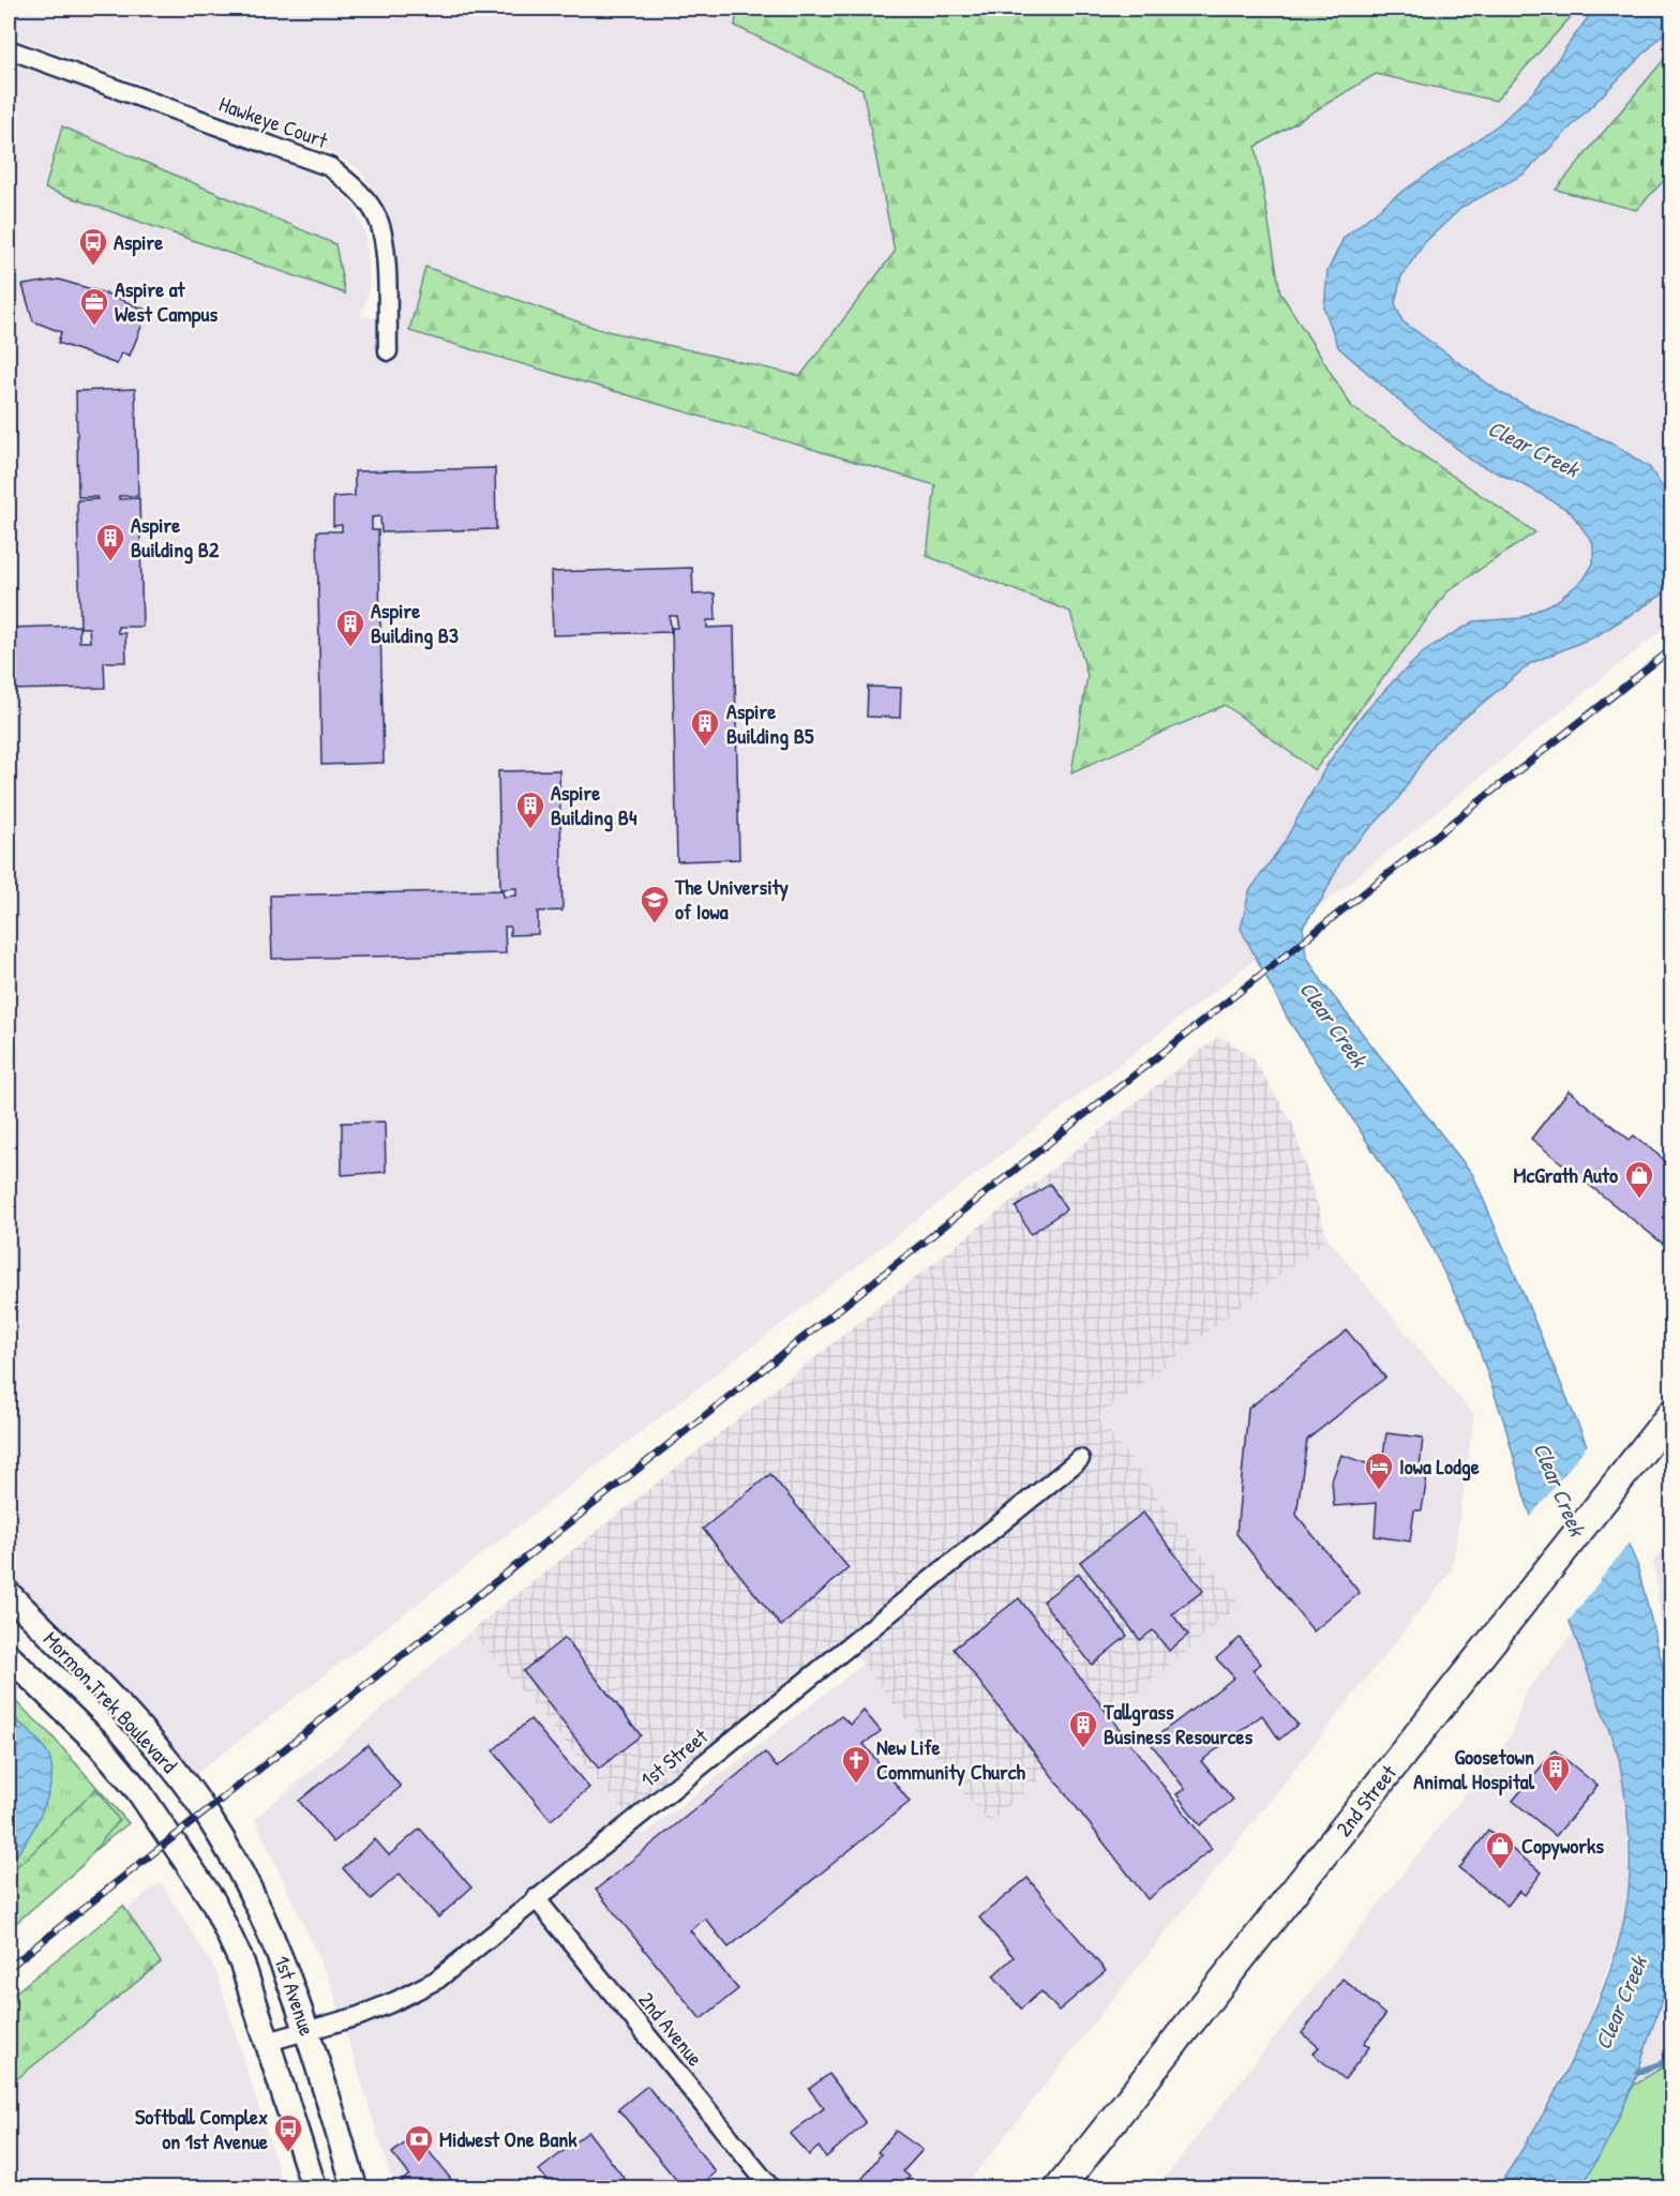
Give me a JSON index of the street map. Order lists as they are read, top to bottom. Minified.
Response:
{"streets":{"main road":["Mormon Trek Boulevard","2nd Street","1st Avenue"],"street":["Hawkeye Court","1st Street","2nd Avenue"]},"crossings":[["Mormon Trek Boulevard","1st Avenue"],["1st Street","1st Avenue"],["1st Street","2nd Avenue"]],"water":["Clear Creek"],"places":{"bus stop":["Aspire","Softball Complex on 1st Avenue"],"office":["Aspire at West Campus"],"building":["Aspire Building B2","Aspire Building B3","Aspire Building B5","Aspire Building B4","Tallgrass Business Resources","Goosetown Animal Hospital"],"school or university":["The University of Iowa"],"shop":["McGrath Auto","Copyworks"],"hotel":["Iowa Lodge"],"church":["New Life Community Church"],"bank":["Midwest One Bank"]}}
